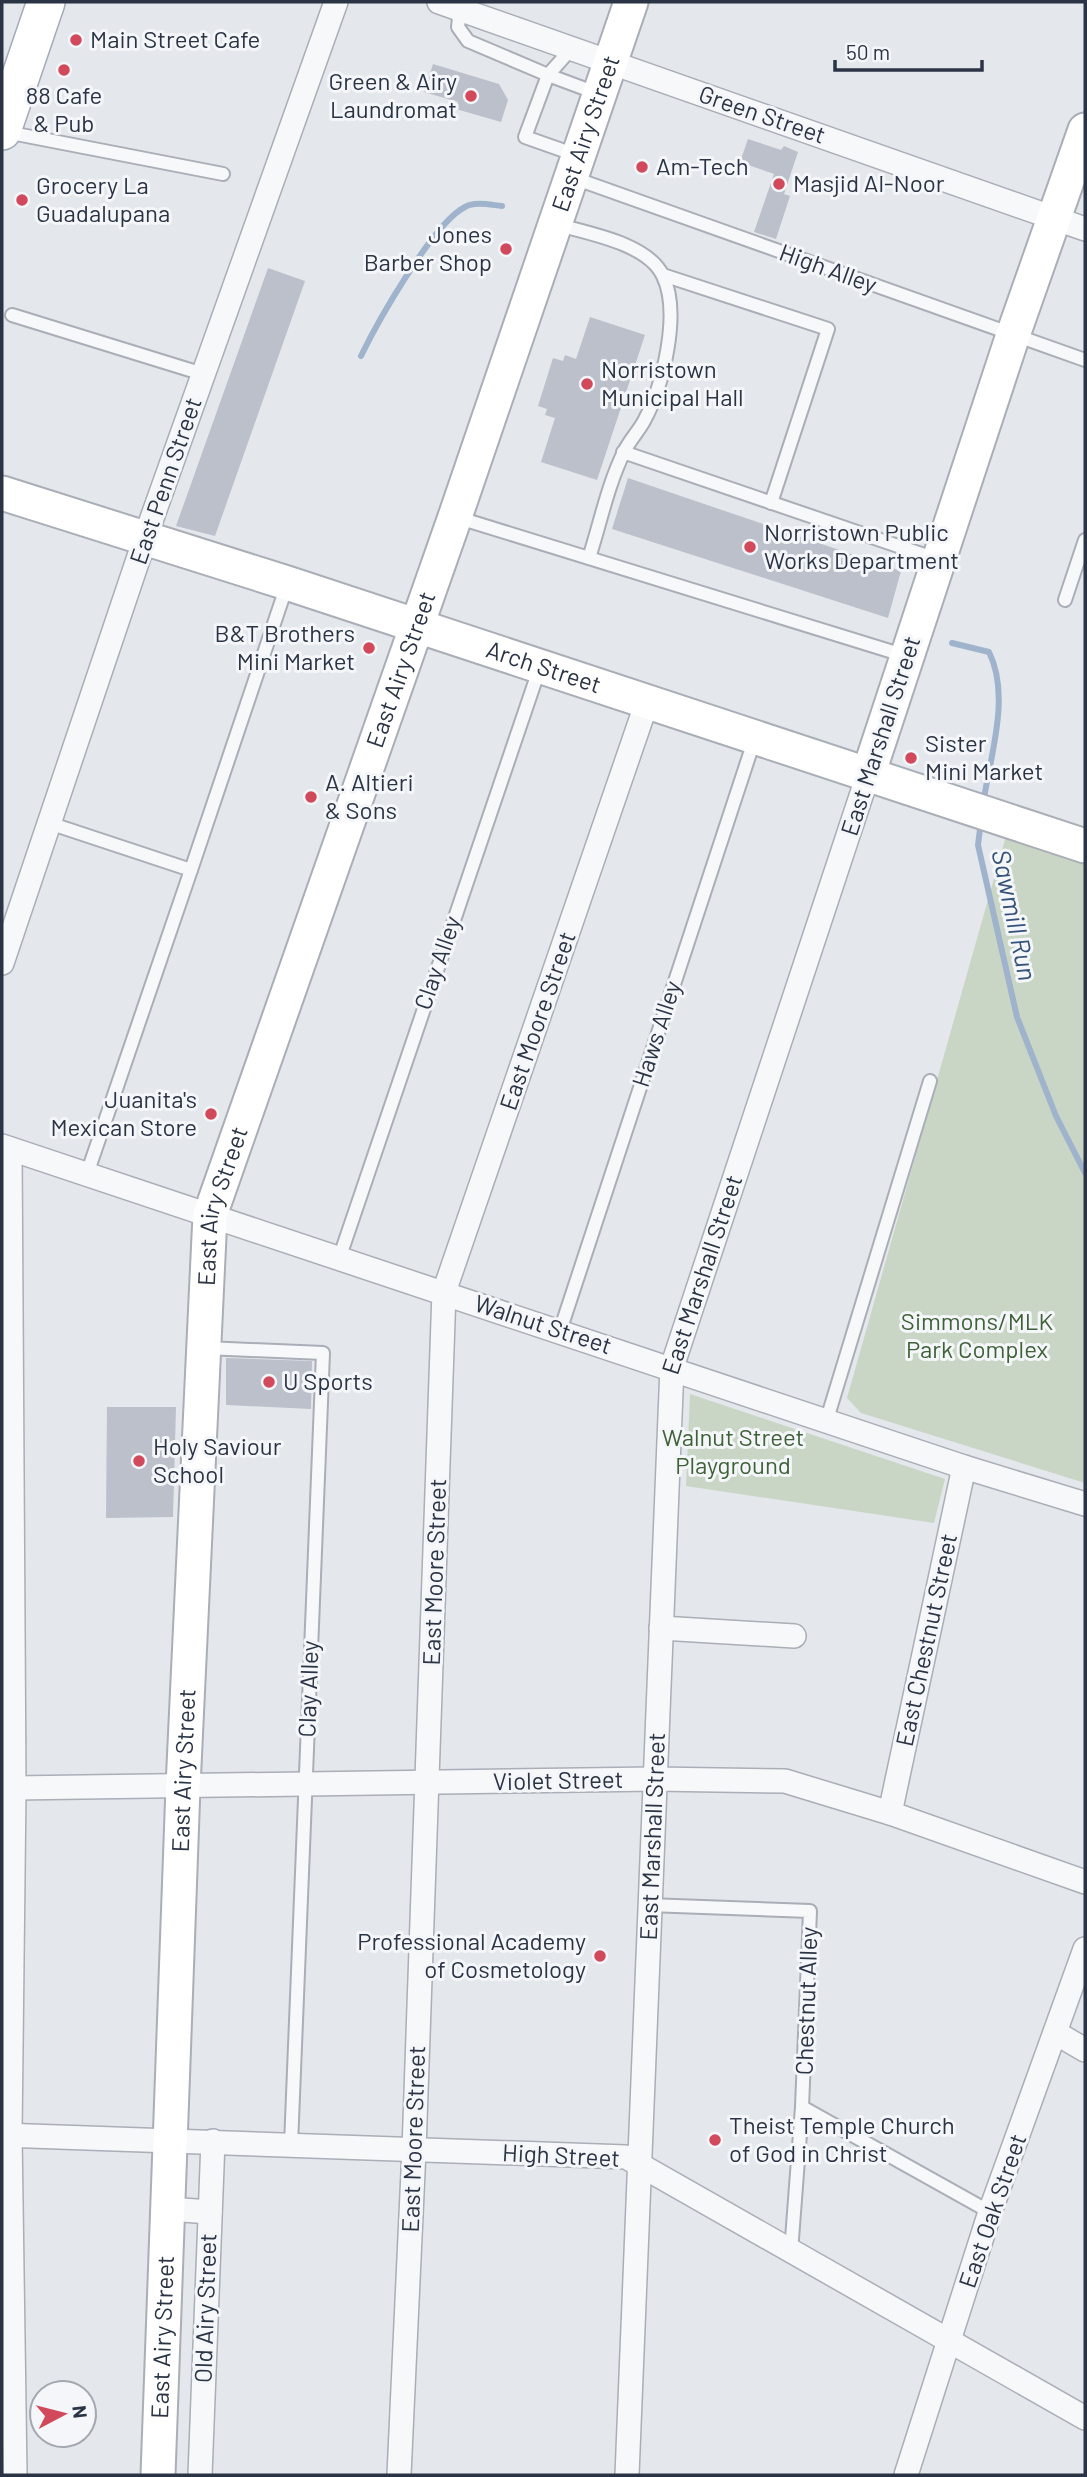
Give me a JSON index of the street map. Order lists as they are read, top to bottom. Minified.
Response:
{"streets":{"main road":["East Airy Street","Arch Street","East Marshall Street"],"street":["Green Street","East Penn Street","East Moore Street","Walnut Street","East Chestnut Street","Violet Street","High Street","East Oak Street","Old Airy Street"],"lane":["High Alley","Clay Alley","Haws Alley","Chestnut Alley"]},"crossings":[["Green Street","East Airy Street"],["Green Street","East Marshall Street"],["East Airy Street","High Alley"],["East Airy Street","Arch Street"],["East Airy Street","Clay Alley"],["East Airy Street","Walnut Street"],["East Airy Street","Violet Street"],["East Airy Street","High Street"],["High Alley","East Marshall Street"],["East Penn Street","Arch Street"],["Arch Street","East Marshall Street"],["Arch Street","Clay Alley"],["Arch Street","East Moore Street"],["Arch Street","Haws Alley"],["East Marshall Street","Walnut Street"],["East Marshall Street","Violet Street"],["East Marshall Street","Chestnut Alley"],["East Marshall Street","High Street"],["Clay Alley","Walnut Street"],["Clay Alley","Violet Street"],["Clay Alley","High Street"],["East Moore Street","Walnut Street"],["East Moore Street","Violet Street"],["East Moore Street","High Street"],["Haws Alley","Walnut Street"],["Walnut Street","East Chestnut Street"],["East Chestnut Street","Violet Street"],["Chestnut Alley","High Street"],["High Street","East Oak Street"],["High Street","Old Airy Street"]],"water":["Sawmill Run"],"parks":["Simmons/MLK Park Complex","Walnut Street Playground"],"places":["Main Street Cafe","88 Cafe & Pub","Green & Airy Laundromat","Am-Tech","Masjid Al-Noor","Grocery La Guadalupana","Jones Barber Shop","Norristown Municipal Hall","Norristown Public Works Department","B&T Brothers Mini Market","Sister Mini Market","A. Altieri & Sons","Juanita's Mexican Store","U Sports","Holy Saviour School","Professional Academy of Cosmetology","Theist Temple Church of God in Christ"],"scale_bar":"50 m","north":"right"}
